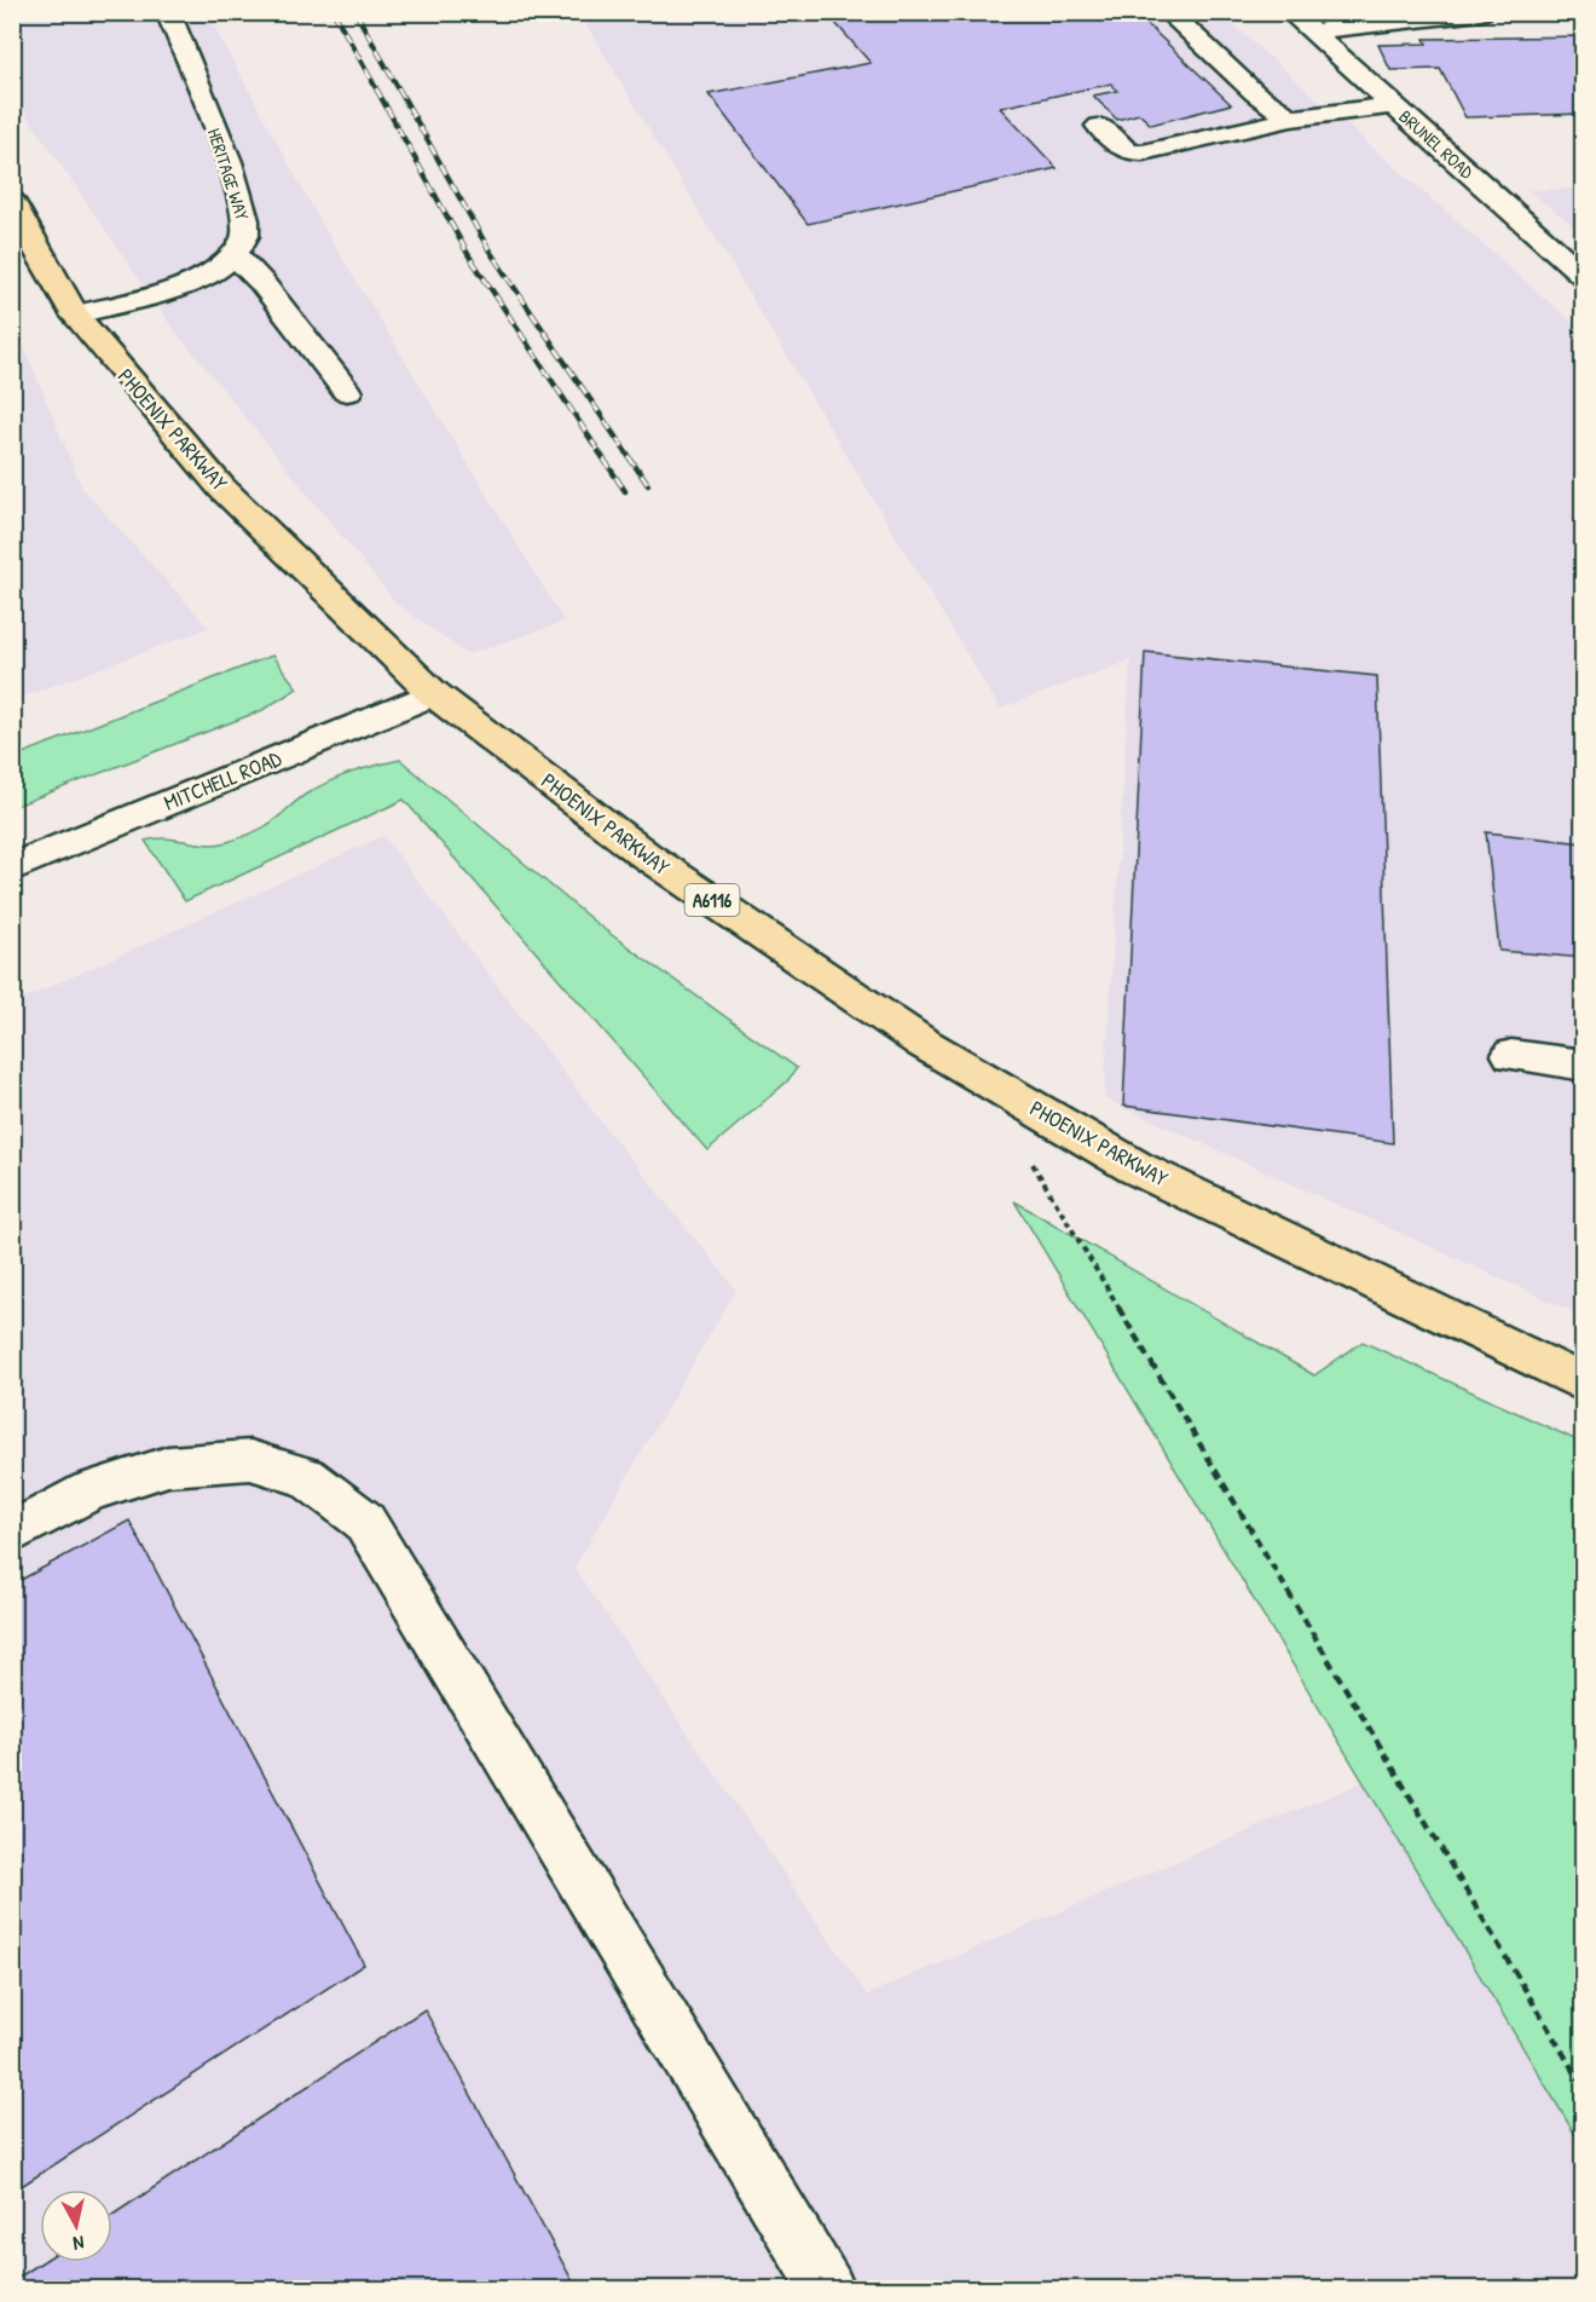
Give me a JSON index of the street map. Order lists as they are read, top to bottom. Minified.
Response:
{"streets":{"main road":["PHOENIX PARKWAY","A6116"],"street":["BRUNEL ROAD","HERITAGE WAY","MITCHELL ROAD"]},"crossings":[["HERITAGE WAY","PHOENIX PARKWAY"],["PHOENIX PARKWAY","MITCHELL ROAD"]],"north":"bottom"}
